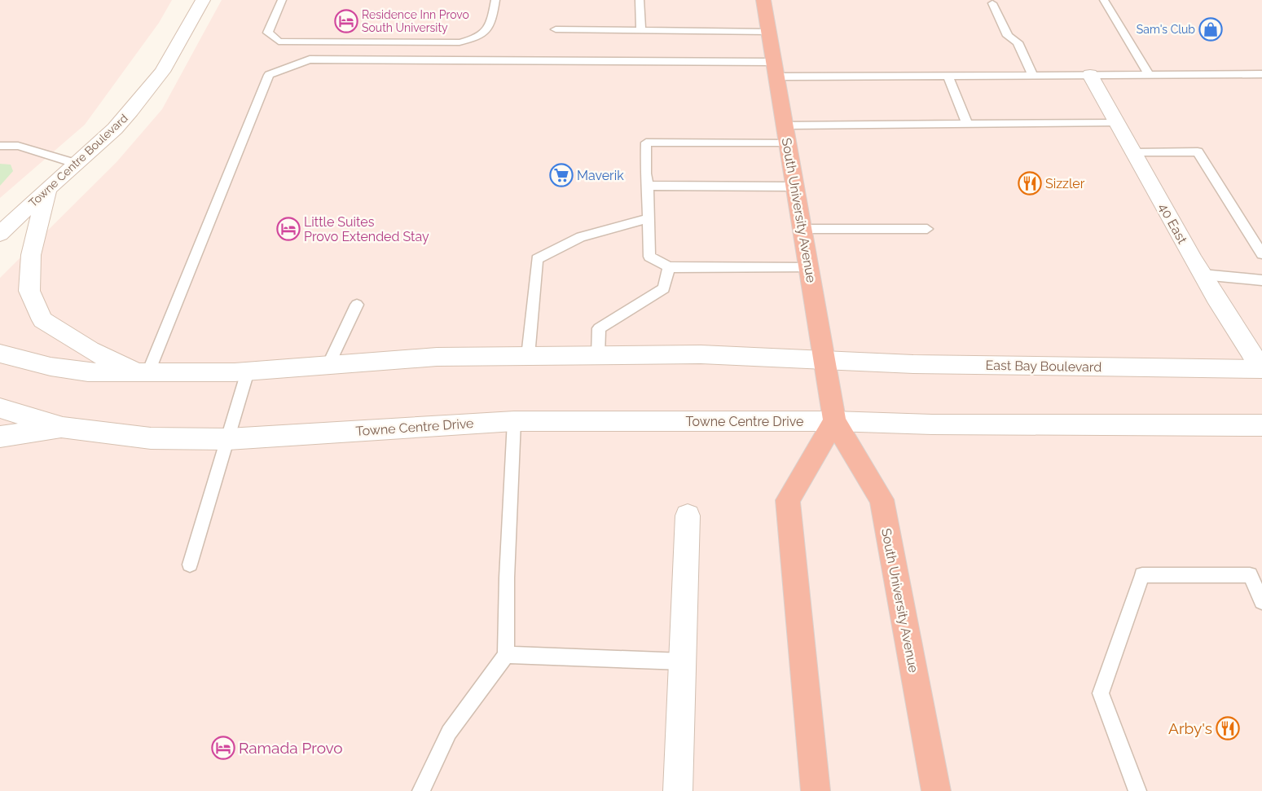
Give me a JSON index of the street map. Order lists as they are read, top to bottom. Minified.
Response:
{"streets":{"highway":["South University Avenue"],"street":["Towne Centre Boulevard","40 East","East Bay Boulevard","Towne Centre Drive"]},"crossings":[["South University Avenue","East Bay Boulevard"],["South University Avenue","Towne Centre Drive"],["40 East","East Bay Boulevard"]],"places":{"hotel":["Residence Inn Provo South University","Little Suites Provo Extended Stay","Ramada Provo"],"shop":["Sam's Club"],"supermarket":["Maverik"],"restaurant":["Sizzler","Arby's"]}}
